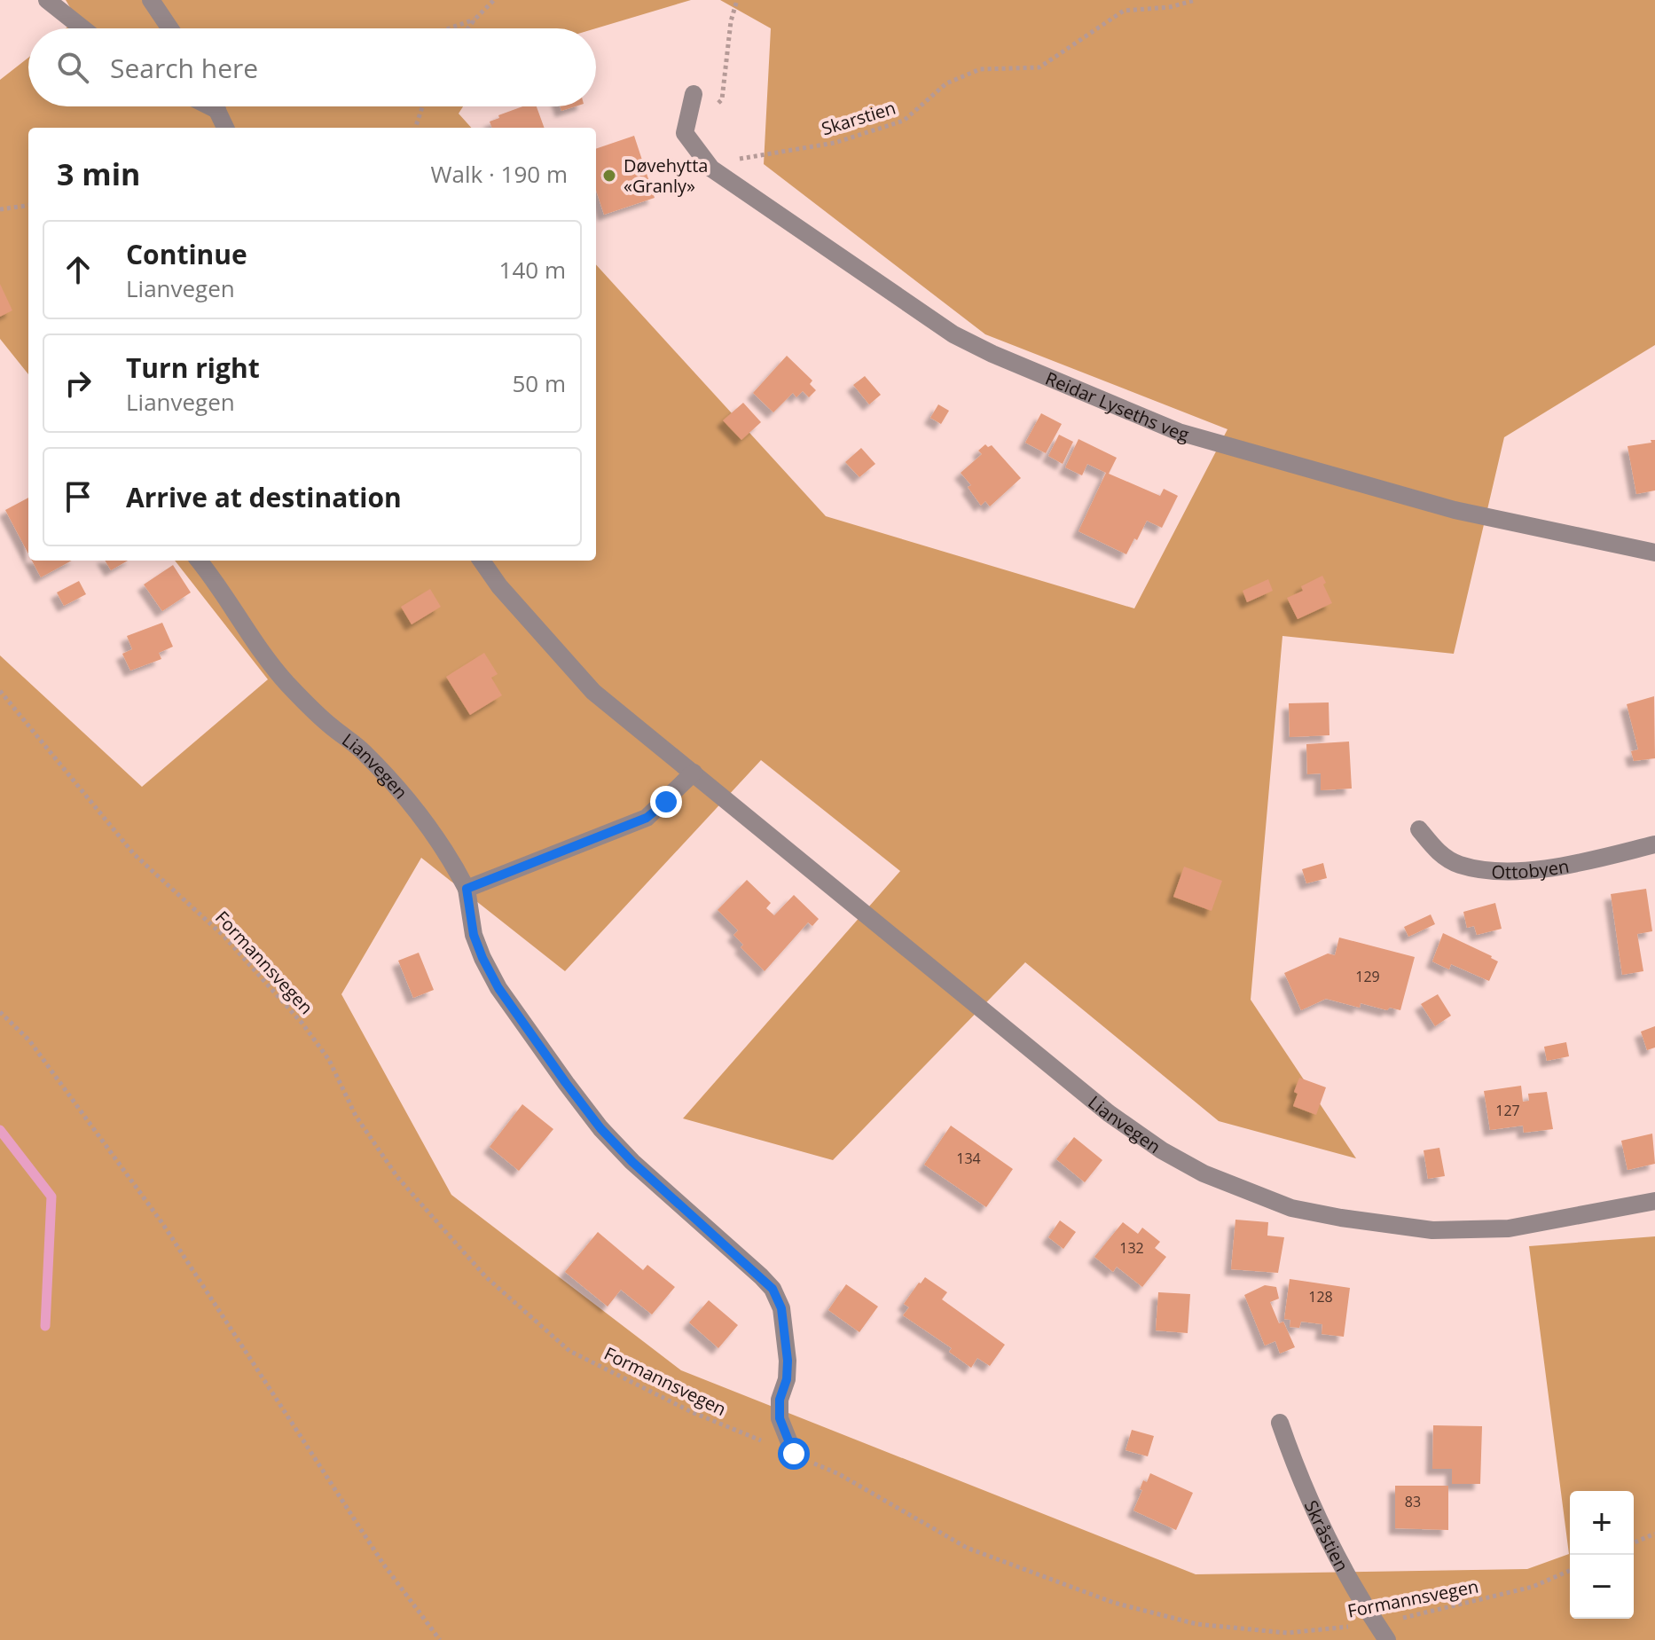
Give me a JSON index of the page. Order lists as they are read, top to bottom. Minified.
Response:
{"streets":{"street":["Reidar Lyseths veg","Lianvegen","Ottobyen","Skråstien"],"path":["Skarstien","Formannsvegen"]},"crossings":[["Skarstien","Reidar Lyseths veg"],["Lianvegen","Formannsvegen"],["Formannsvegen","Skråstien"]],"places":["Døvehytta «Granly»"],"house_numbers":["129","127","134","132","128","83"],"page":{"search":"Search here","heading":["3 min","Walk · 190 m"],"list":[["Continue","Lianvegen","140 m"],["Turn right","Lianvegen","50 m"],"Arrive at destination"],"map_buttons":["+","−"]}}
